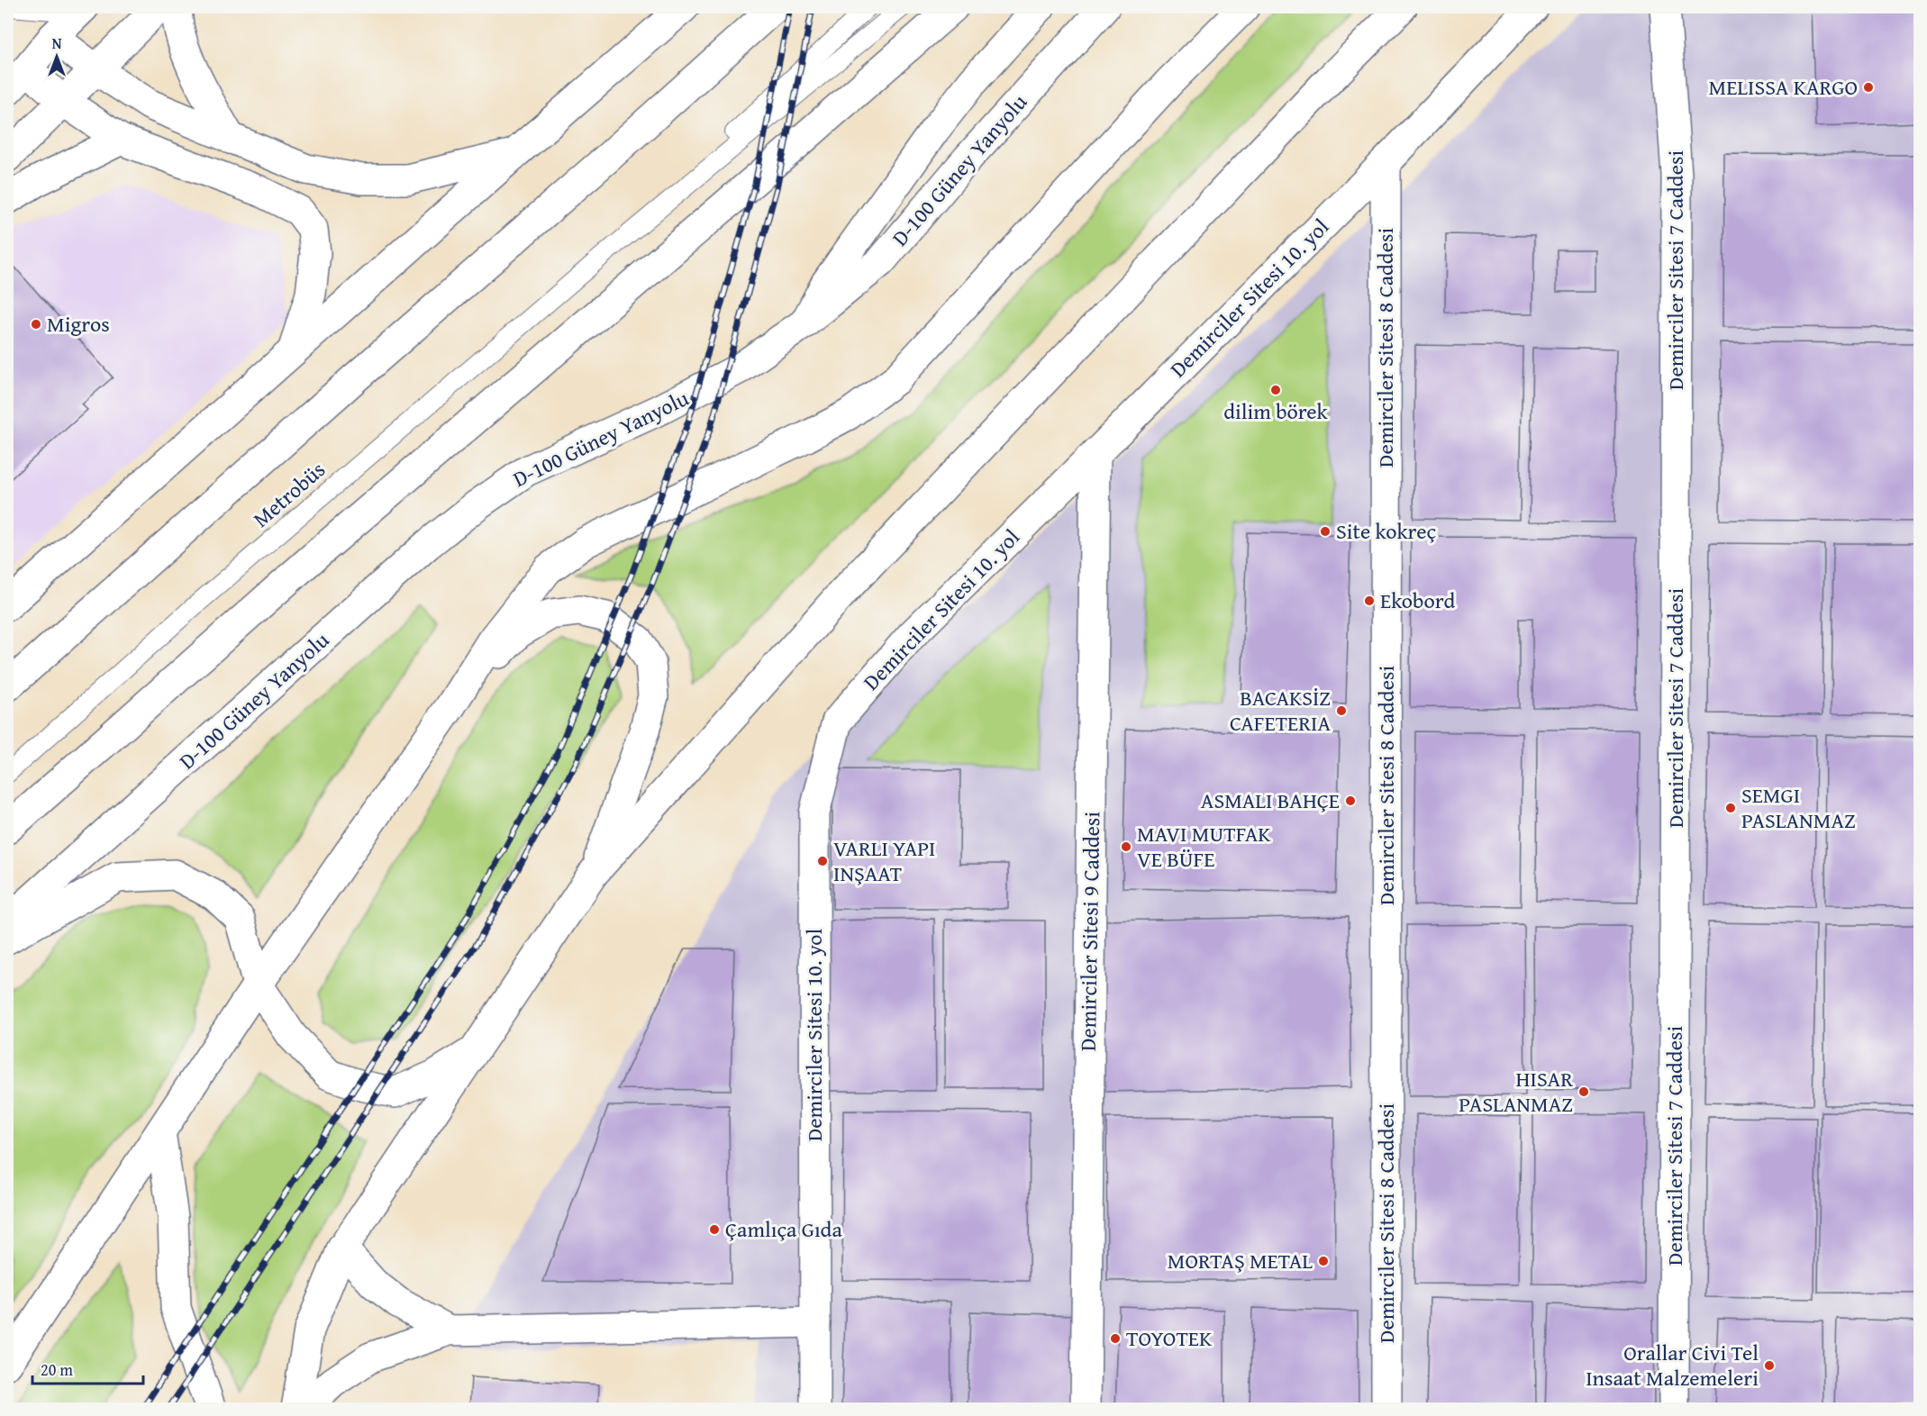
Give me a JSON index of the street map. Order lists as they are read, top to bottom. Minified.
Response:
{"streets":{"main road":["D-100 Güney Yanyolu","Demirciler Sitesi 7 Caddesi","Demirciler Sitesi 10. yol","Demirciler Sitesi 8 Caddesi","Demirciler Sitesi 9 Caddesi"],"lane":["Metrobüs"]},"crossings":[["Demirciler Sitesi 10. yol","Demirciler Sitesi 8 Caddesi"],["Demirciler Sitesi 10. yol","Demirciler Sitesi 9 Caddesi"]],"places":["MELISSA KARGO","Migros","dilim börek","Site kokreç","Ekobord","BACAKSİZ CAFETERIA","ASMALI BAHÇE","SEMGI PASLANMAZ","MAVI MUTFAK VE BÜFE","VARLI YAPI INŞAAT","HISAR PASLANMAZ","Çamlıça Gıda","MORTAŞ METAL","TOYOTEK","Orallar Civi Tel Insaat Malzemeleri"],"scale_bar":"20 m","north":"top"}
